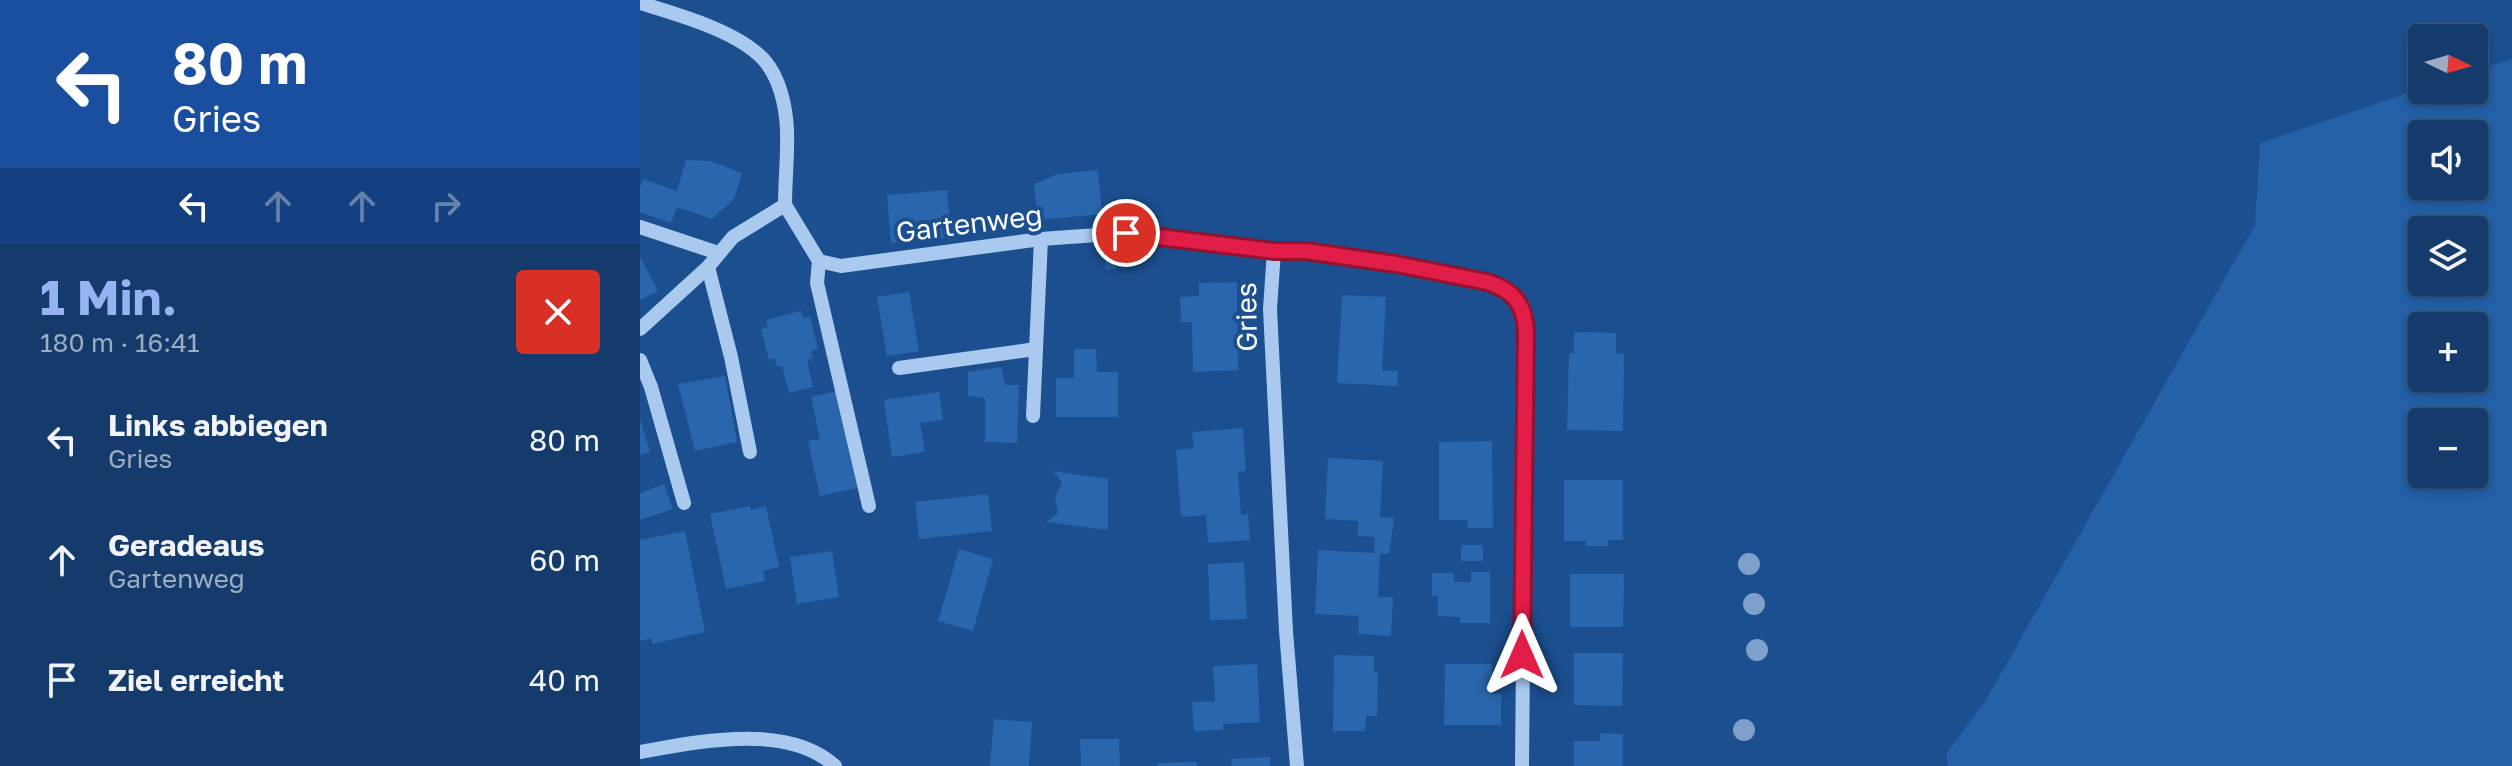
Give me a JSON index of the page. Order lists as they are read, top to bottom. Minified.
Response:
{"streets":{"street":["Gartenweg","Gries"]},"crossings":[["Gartenweg","Gries"]],"north":"right","page":{"turn":["80 m","Gries"],"map_buttons":["+","−"],"heading":["1 Min.","180 m · 16:41"],"list":[{"name":"Links abbiegen","note":"Gries","value":"80 m"},{"name":"Geradeaus","note":"Gartenweg","value":"60 m"},{"name":"Ziel erreicht","value":"40 m"}]}}
